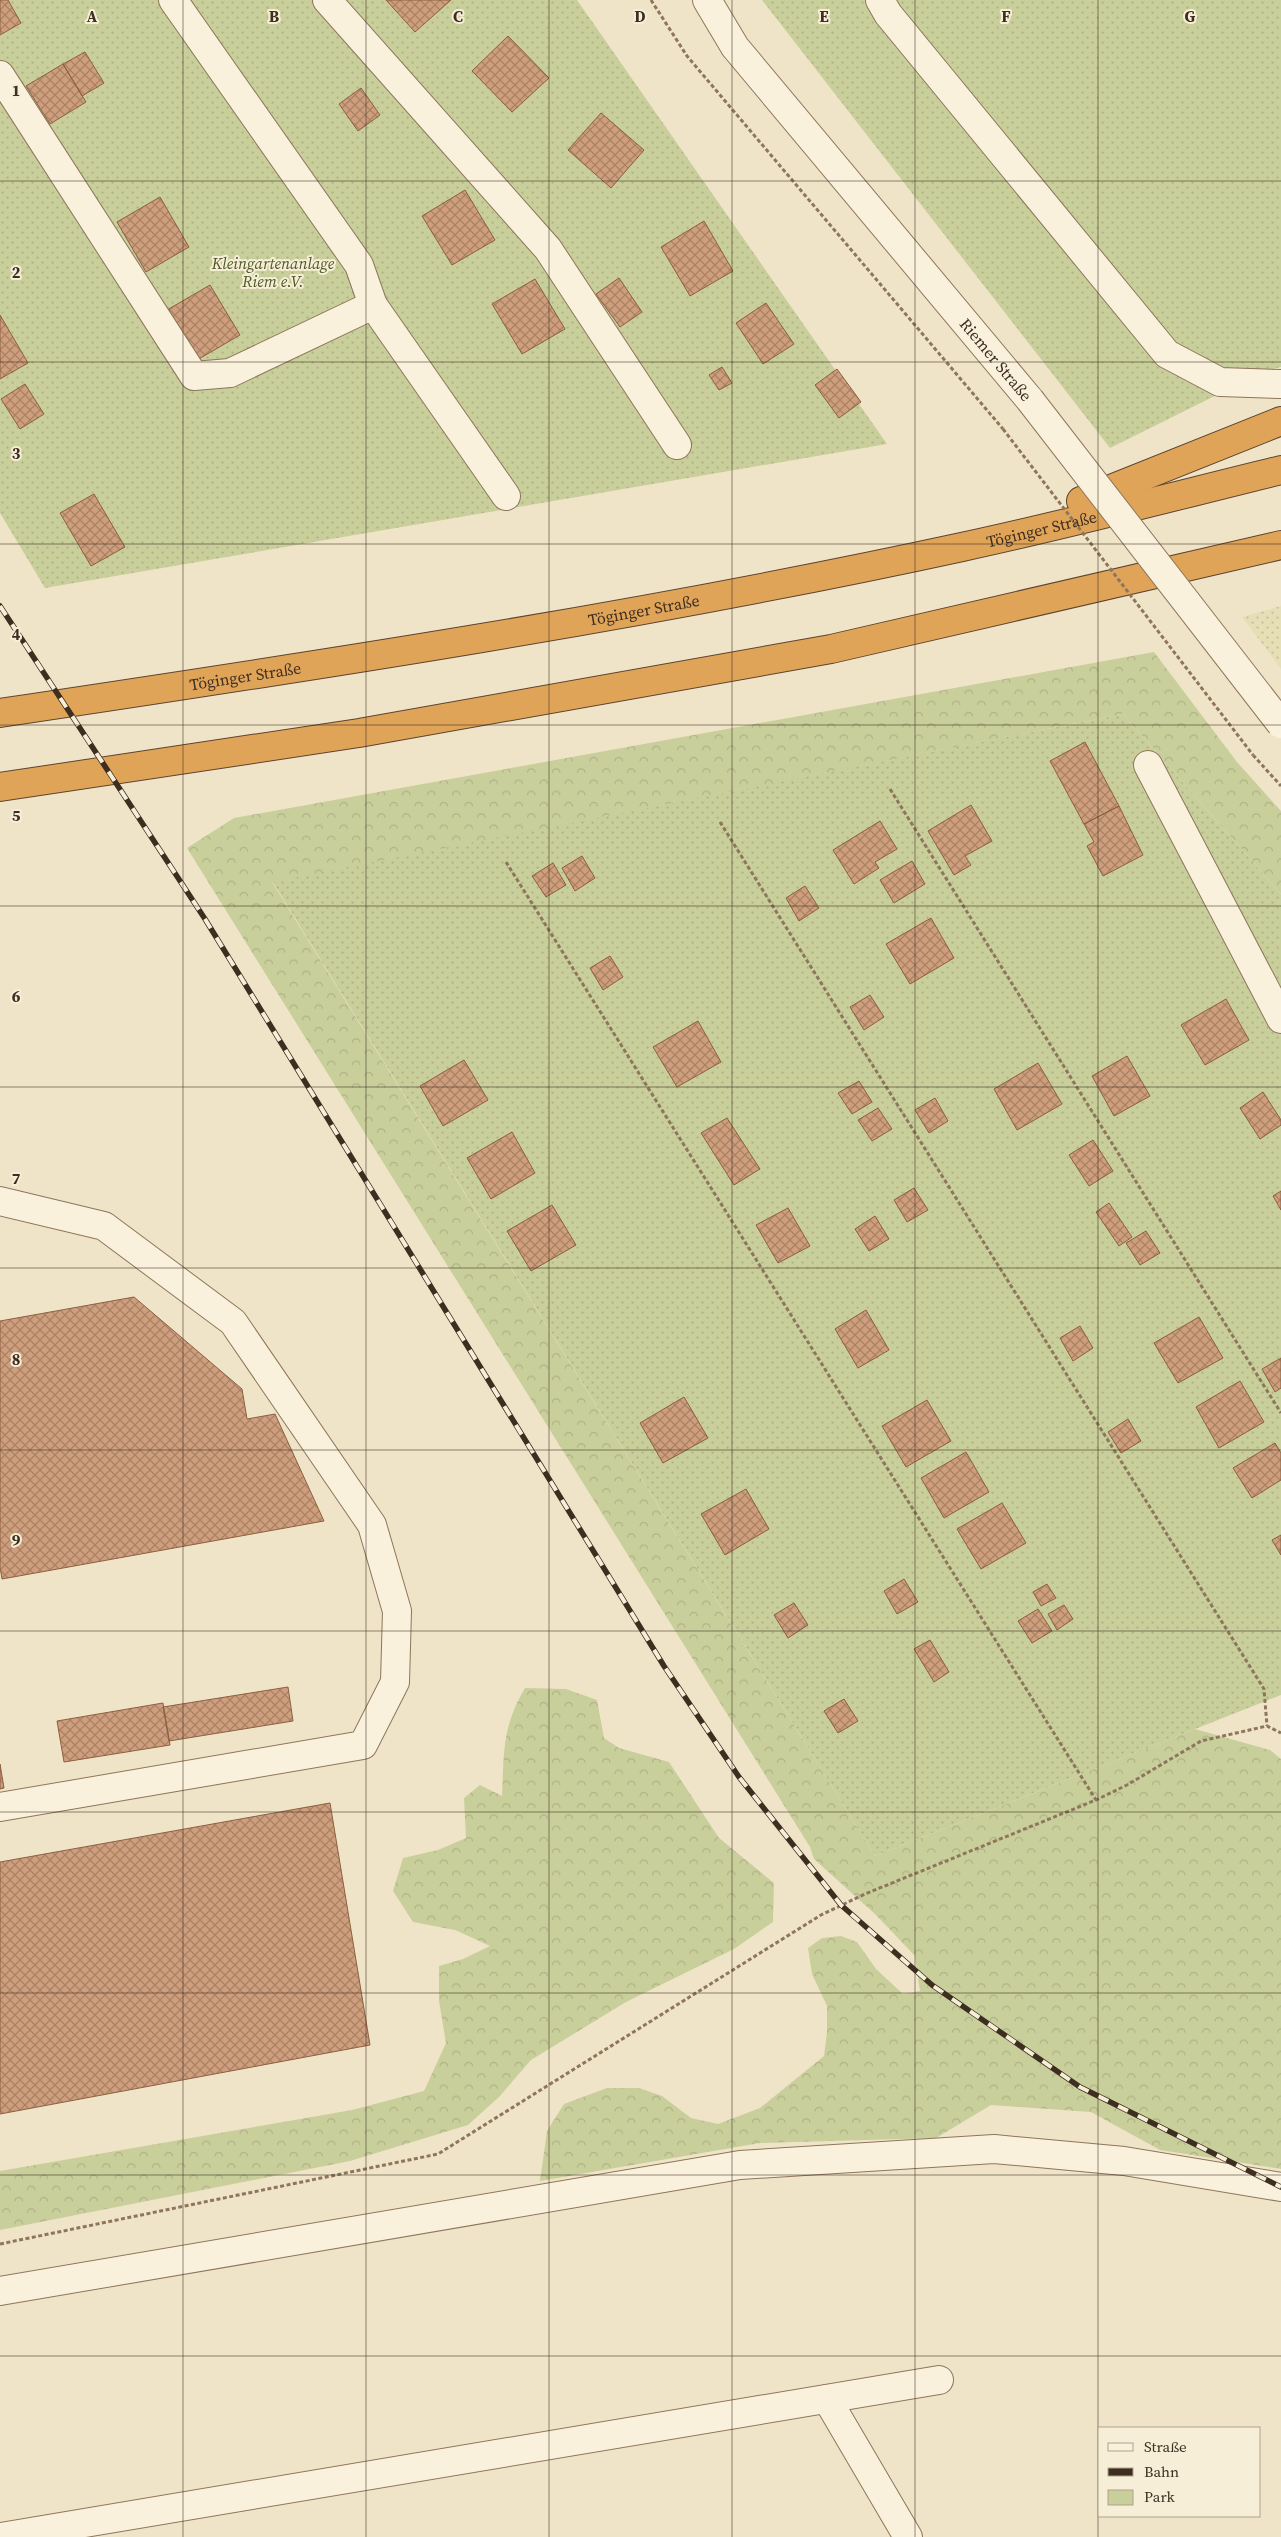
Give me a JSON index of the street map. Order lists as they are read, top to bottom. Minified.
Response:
{"streets":{"highway":["Töginger Straße"],"street":["Riemer Straße"]},"parks":["Kleingartenanlage Riem e.V."],"legend":["Straße","Bahn","Park"],"grid":{"columns":["A","B","C","D","E","F","G"],"rows":["1","2","3","4","5","6","7","8","9"]}}
